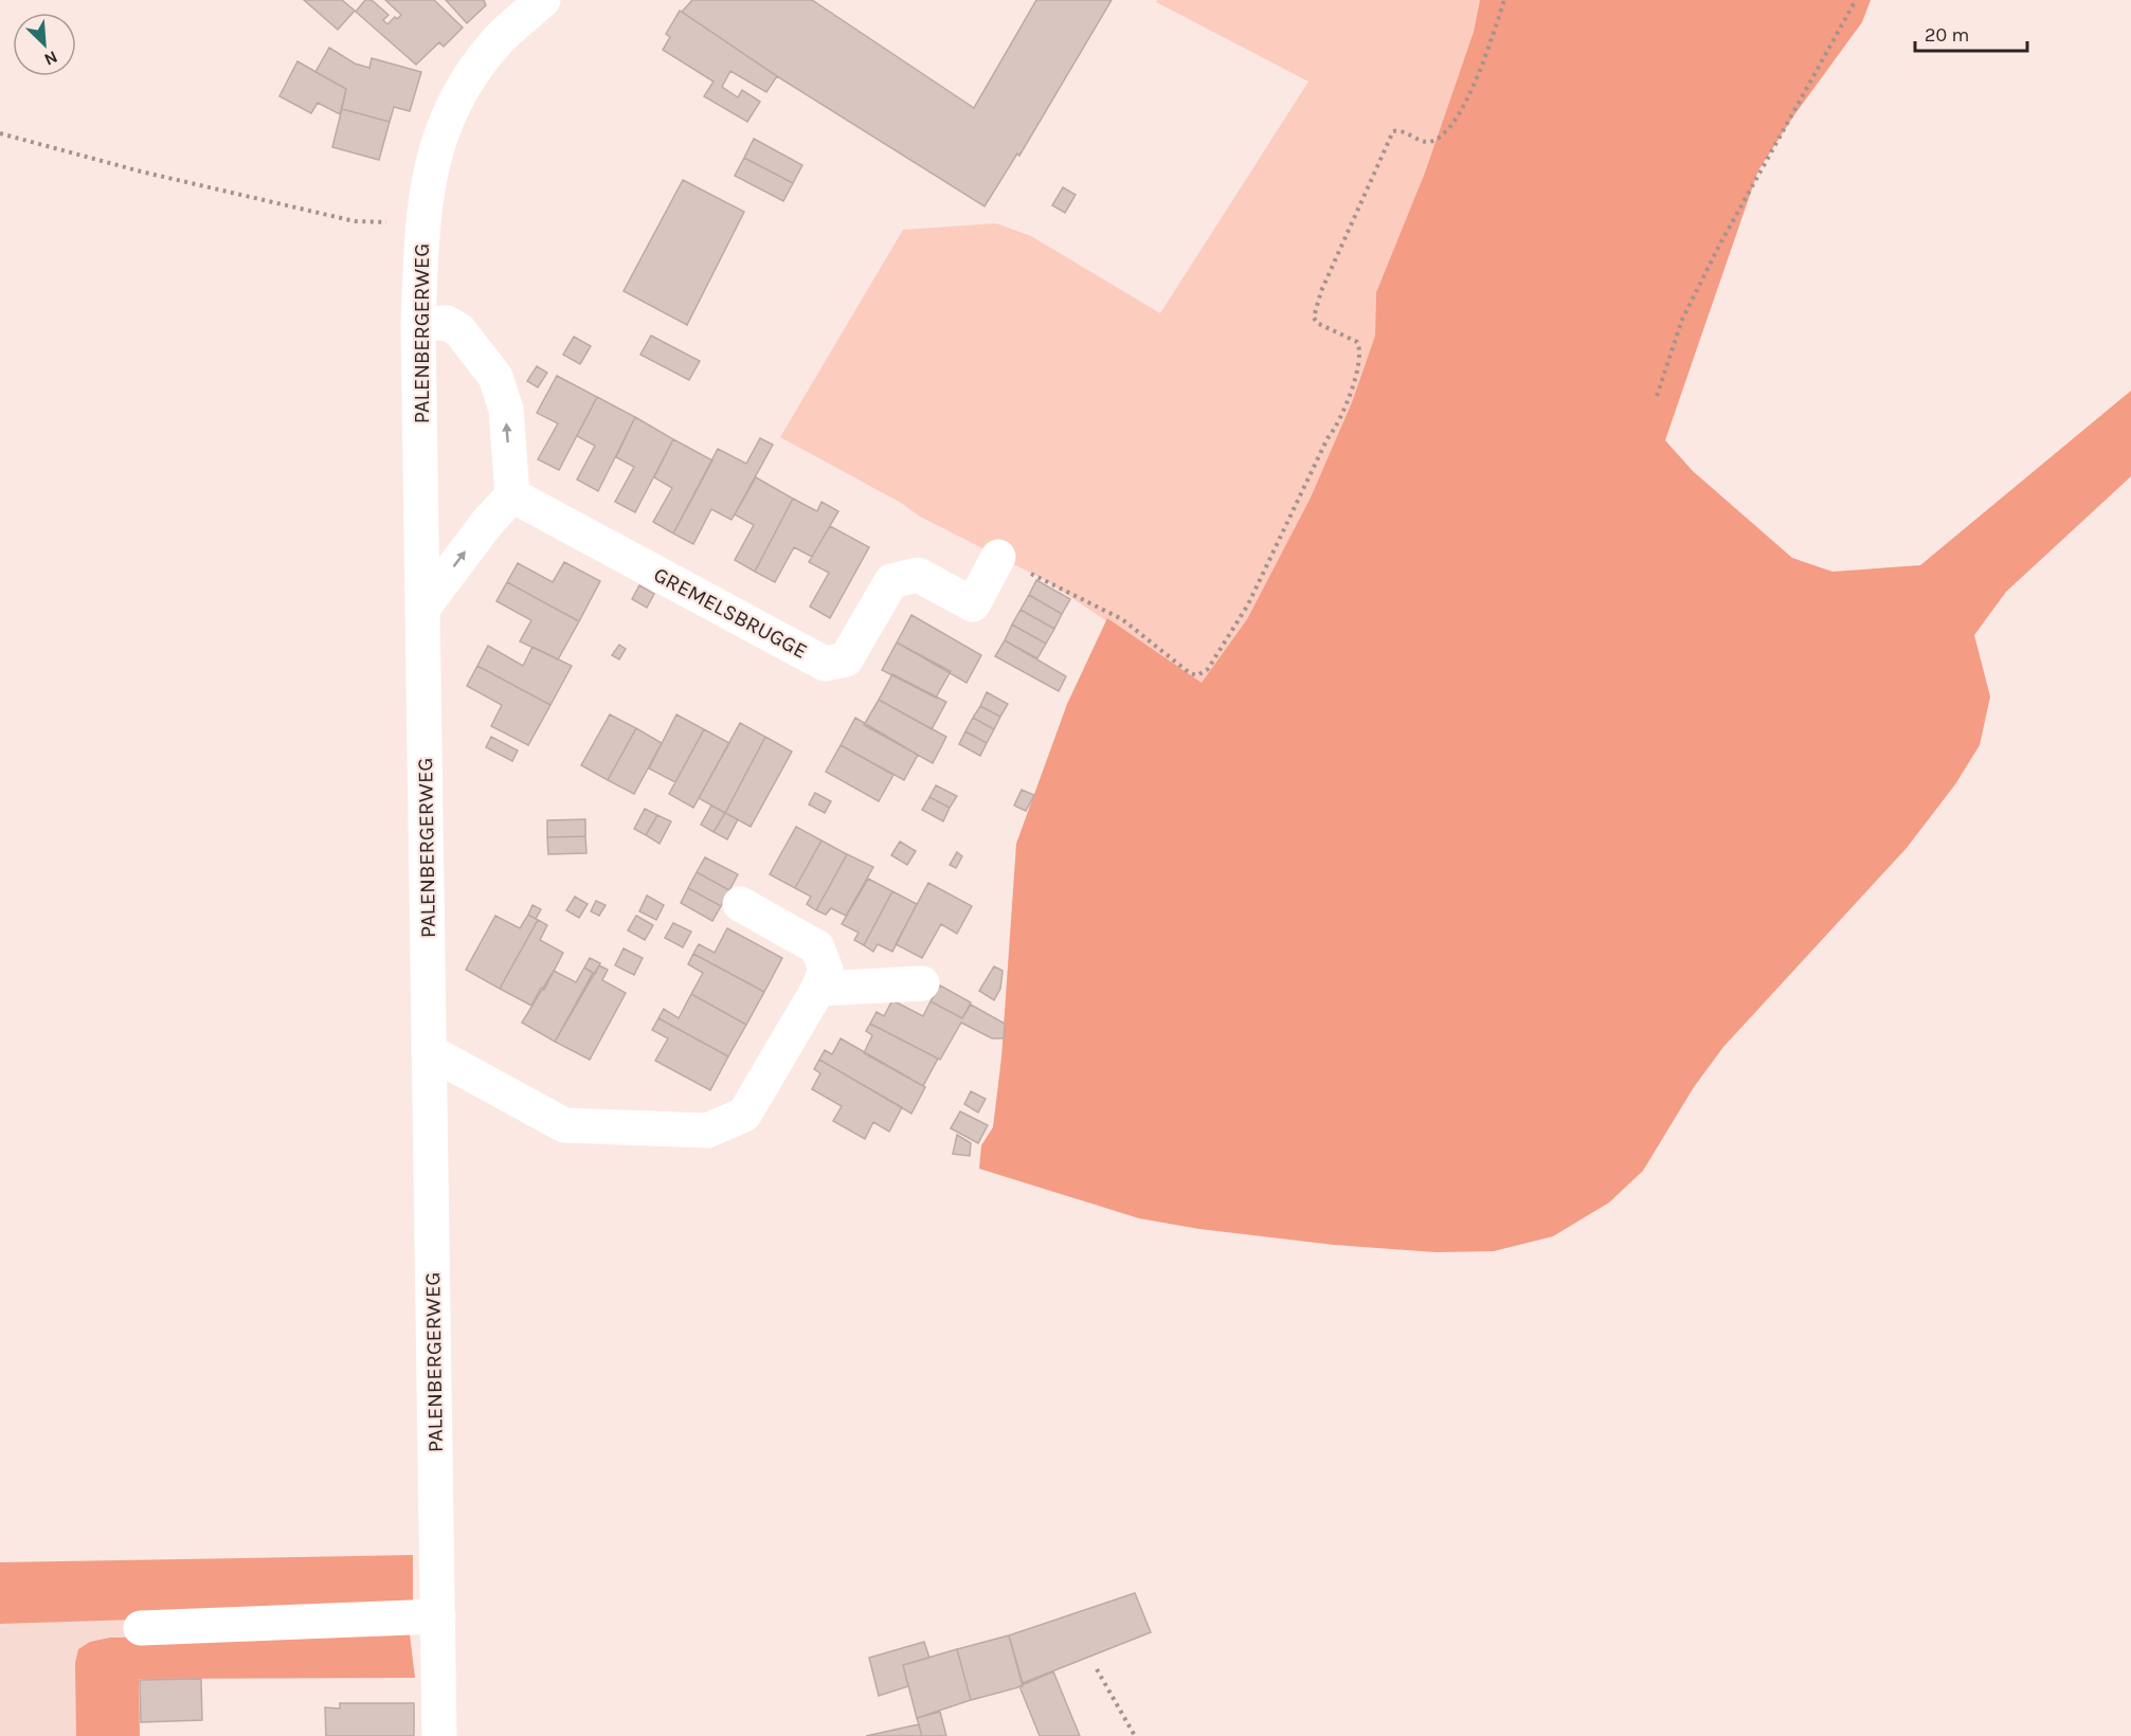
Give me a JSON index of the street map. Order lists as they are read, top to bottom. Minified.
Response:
{"streets":{"street":["PALENBERGERWEG","GREMELSBRUGGE"]},"scale_bar":"20 m","north":"bottom right"}
